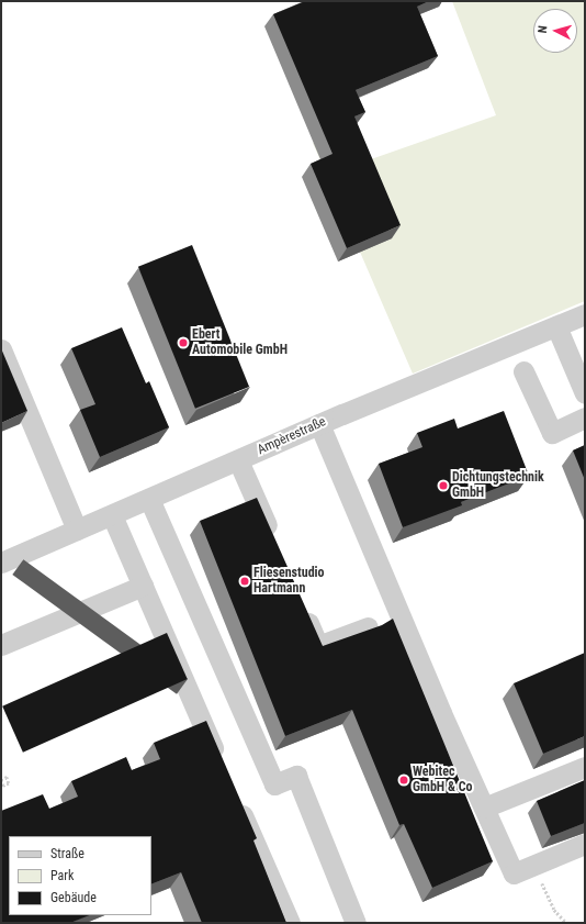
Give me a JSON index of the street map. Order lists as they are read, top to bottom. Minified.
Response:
{"streets":{"street":["Ampèrestraße"]},"places":["Ebert Automobile GmbH","Dichtungstechnik GmbH","Fliesenstudio Hartmann","Webitec GmbH & Co"],"legend":["Straße","Park","Gebäude"],"north":"left"}
